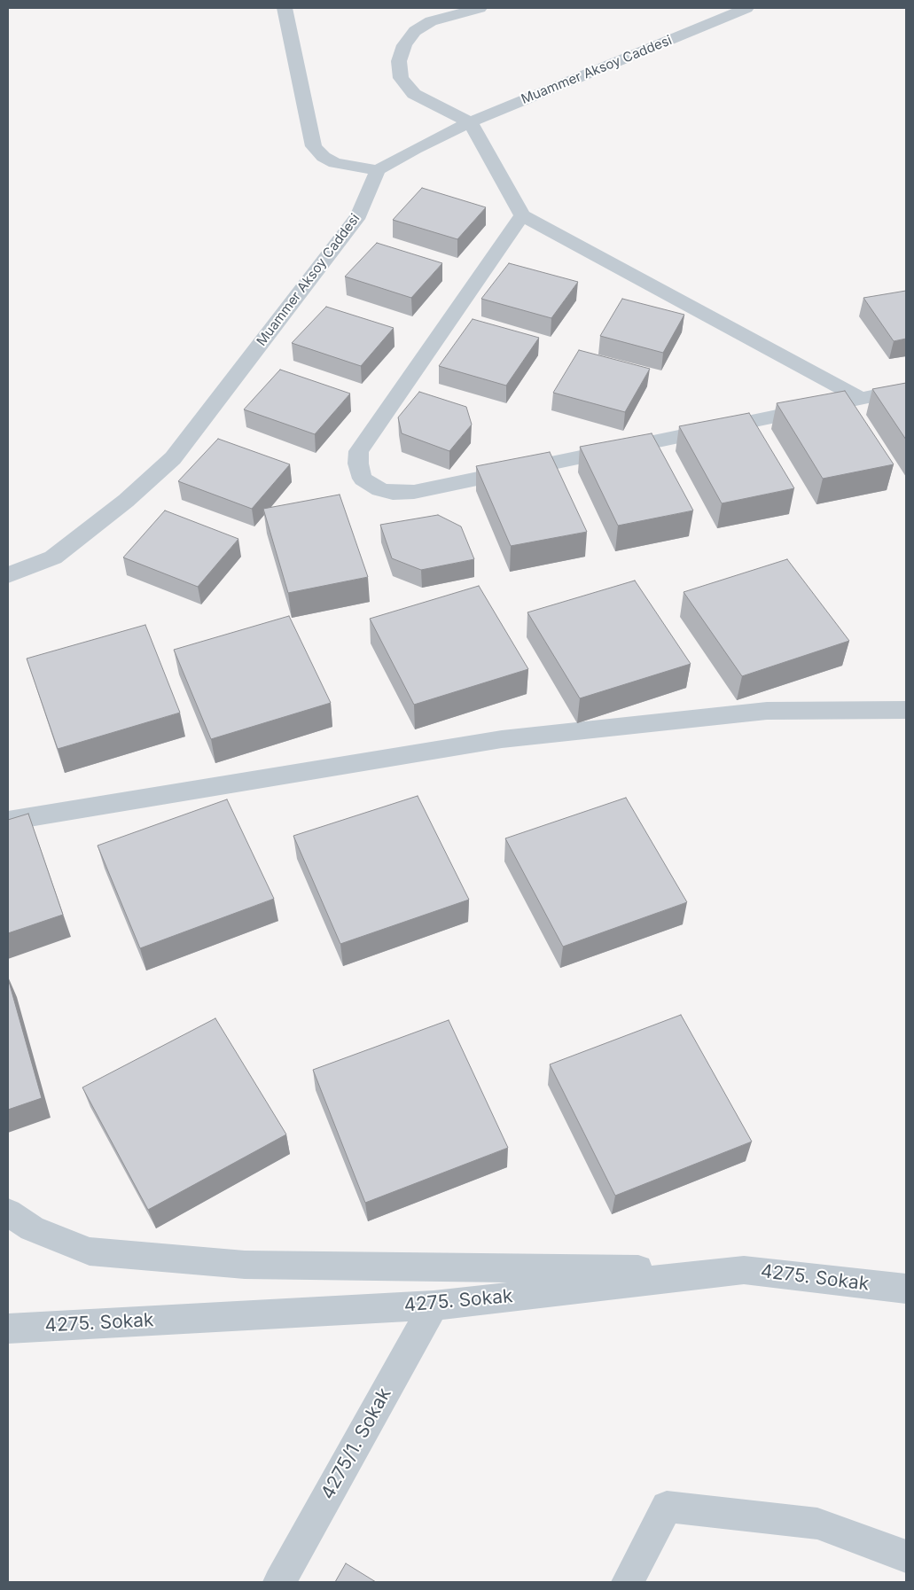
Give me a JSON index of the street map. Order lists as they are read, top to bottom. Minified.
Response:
{"streets":{"street":["Muammer Aksoy Caddesi","4275. Sokak","4275/1. Sokak"]},"crossings":[["4275. Sokak","4275/1. Sokak"]]}
